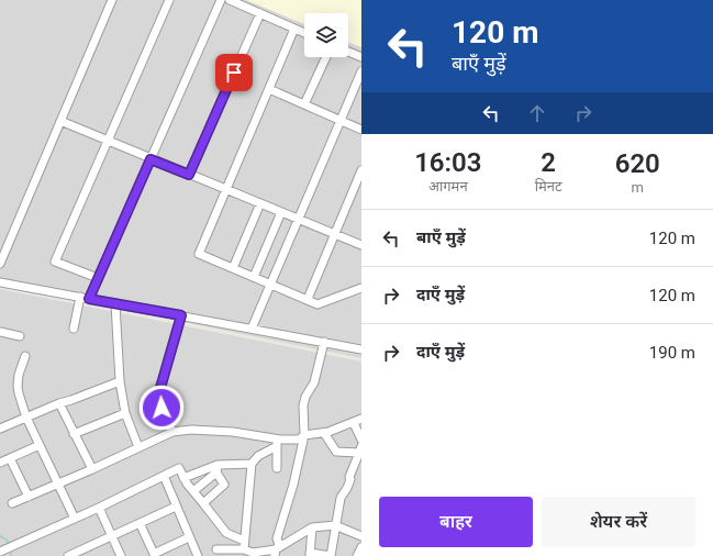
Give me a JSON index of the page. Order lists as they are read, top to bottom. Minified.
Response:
{"page":{"turn":["120 m","बाएँ मुड़ें"],"eta":["16:03","आगमन","2","मिनट","620","m"],"list":[{"name":"बाएँ मुड़ें","value":"120 m"},{"name":"दाएँ मुड़ें","value":"120 m"},{"name":"दाएँ मुड़ें","value":"190 m"}],"buttons":["बाहर","शेयर करें"]}}
